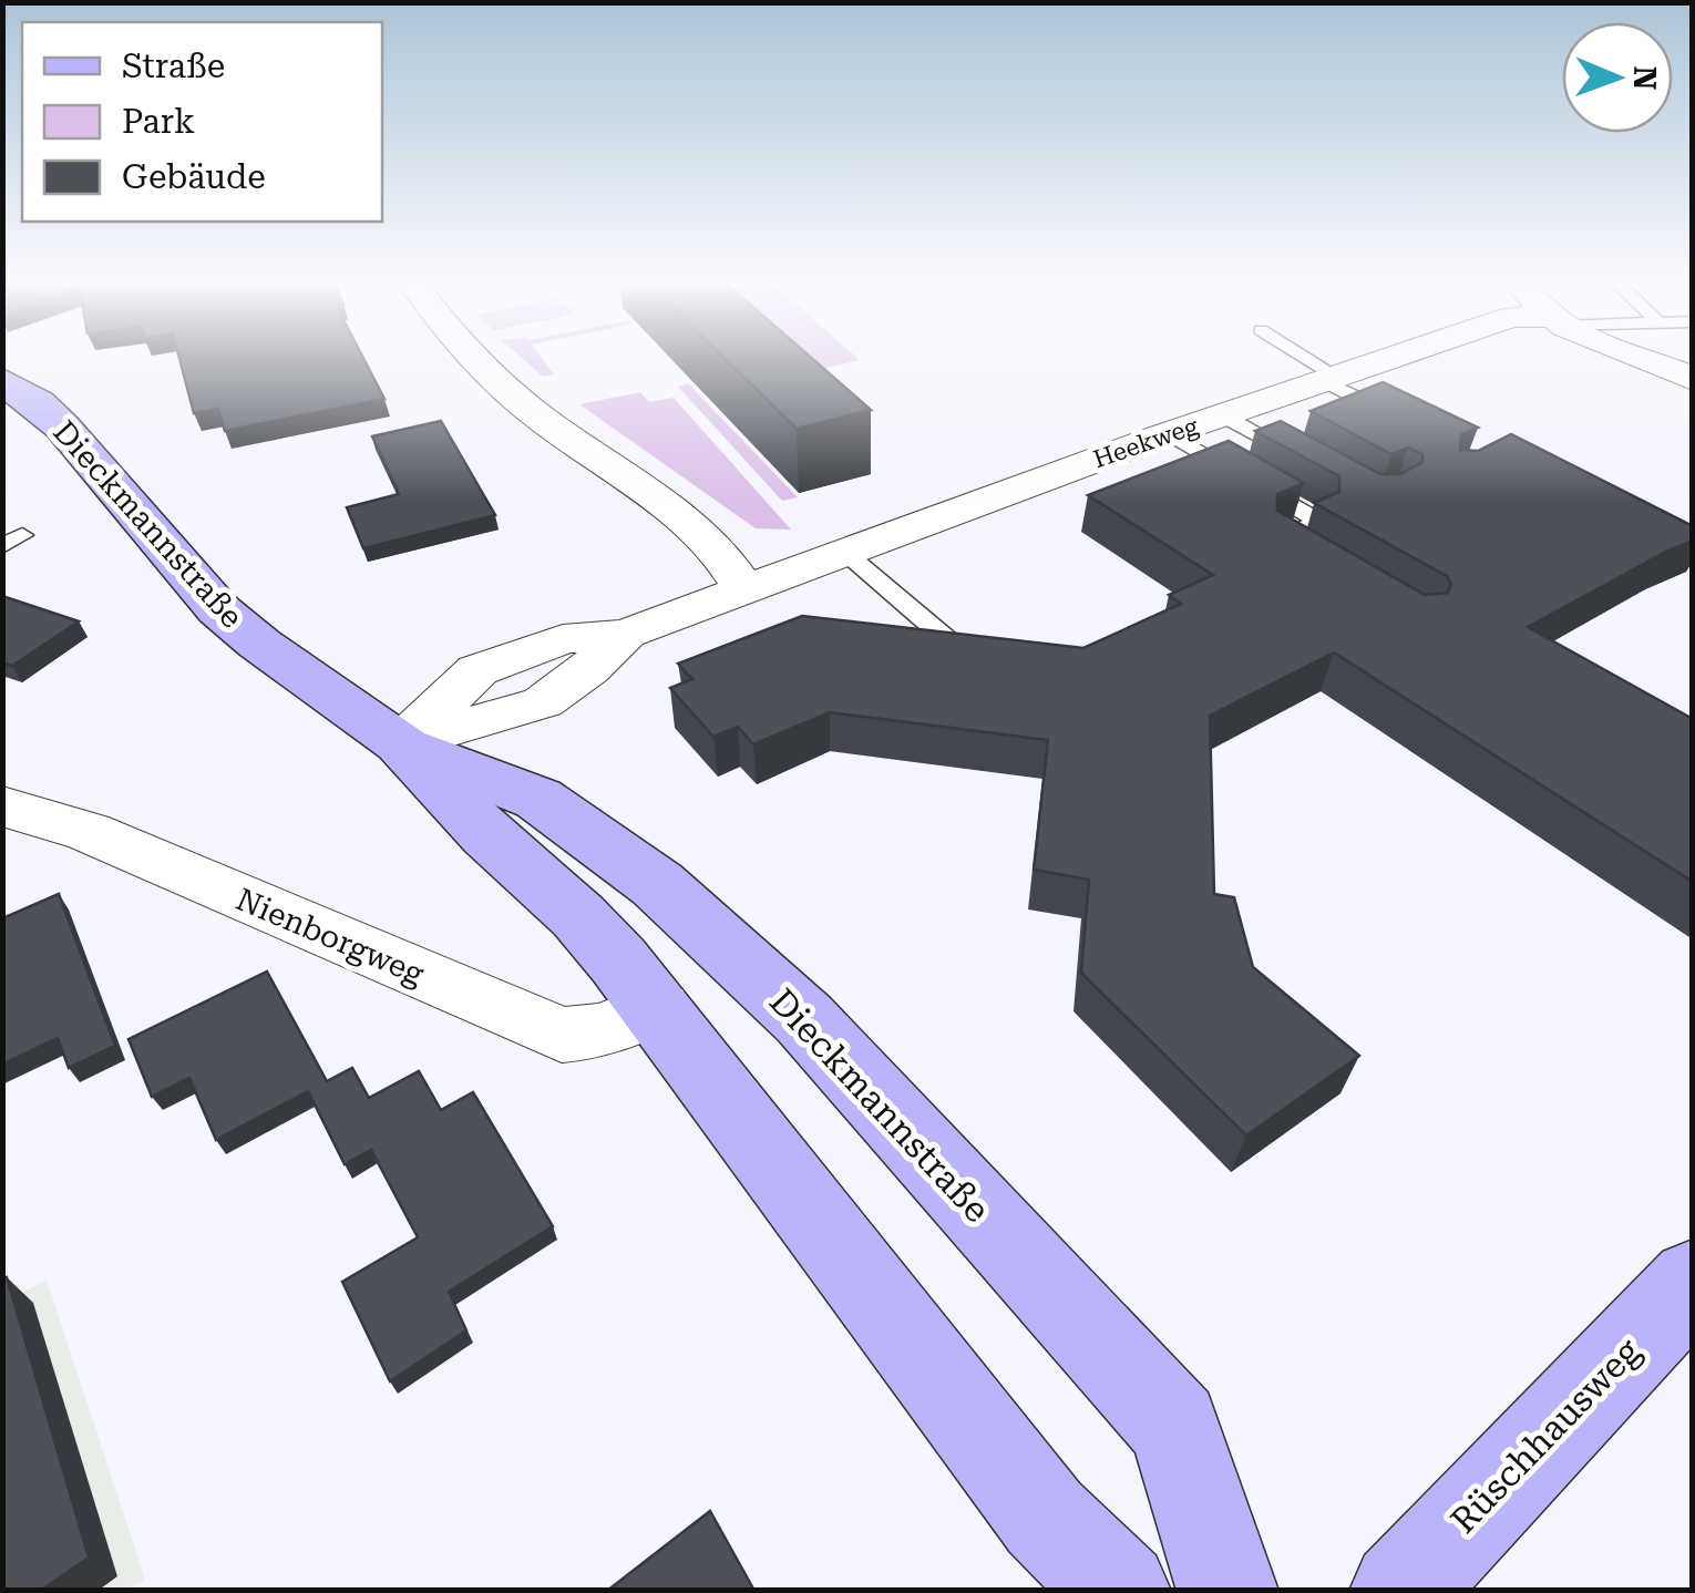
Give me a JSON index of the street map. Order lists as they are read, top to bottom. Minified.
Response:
{"streets":{"street":["Heekweg","Dieckmannstraße","Nienborgweg","Rüschhausweg"]},"crossings":[["Heekweg","Dieckmannstraße"],["Dieckmannstraße","Nienborgweg"]],"legend":["Straße","Park","Gebäude"],"north":"right"}
